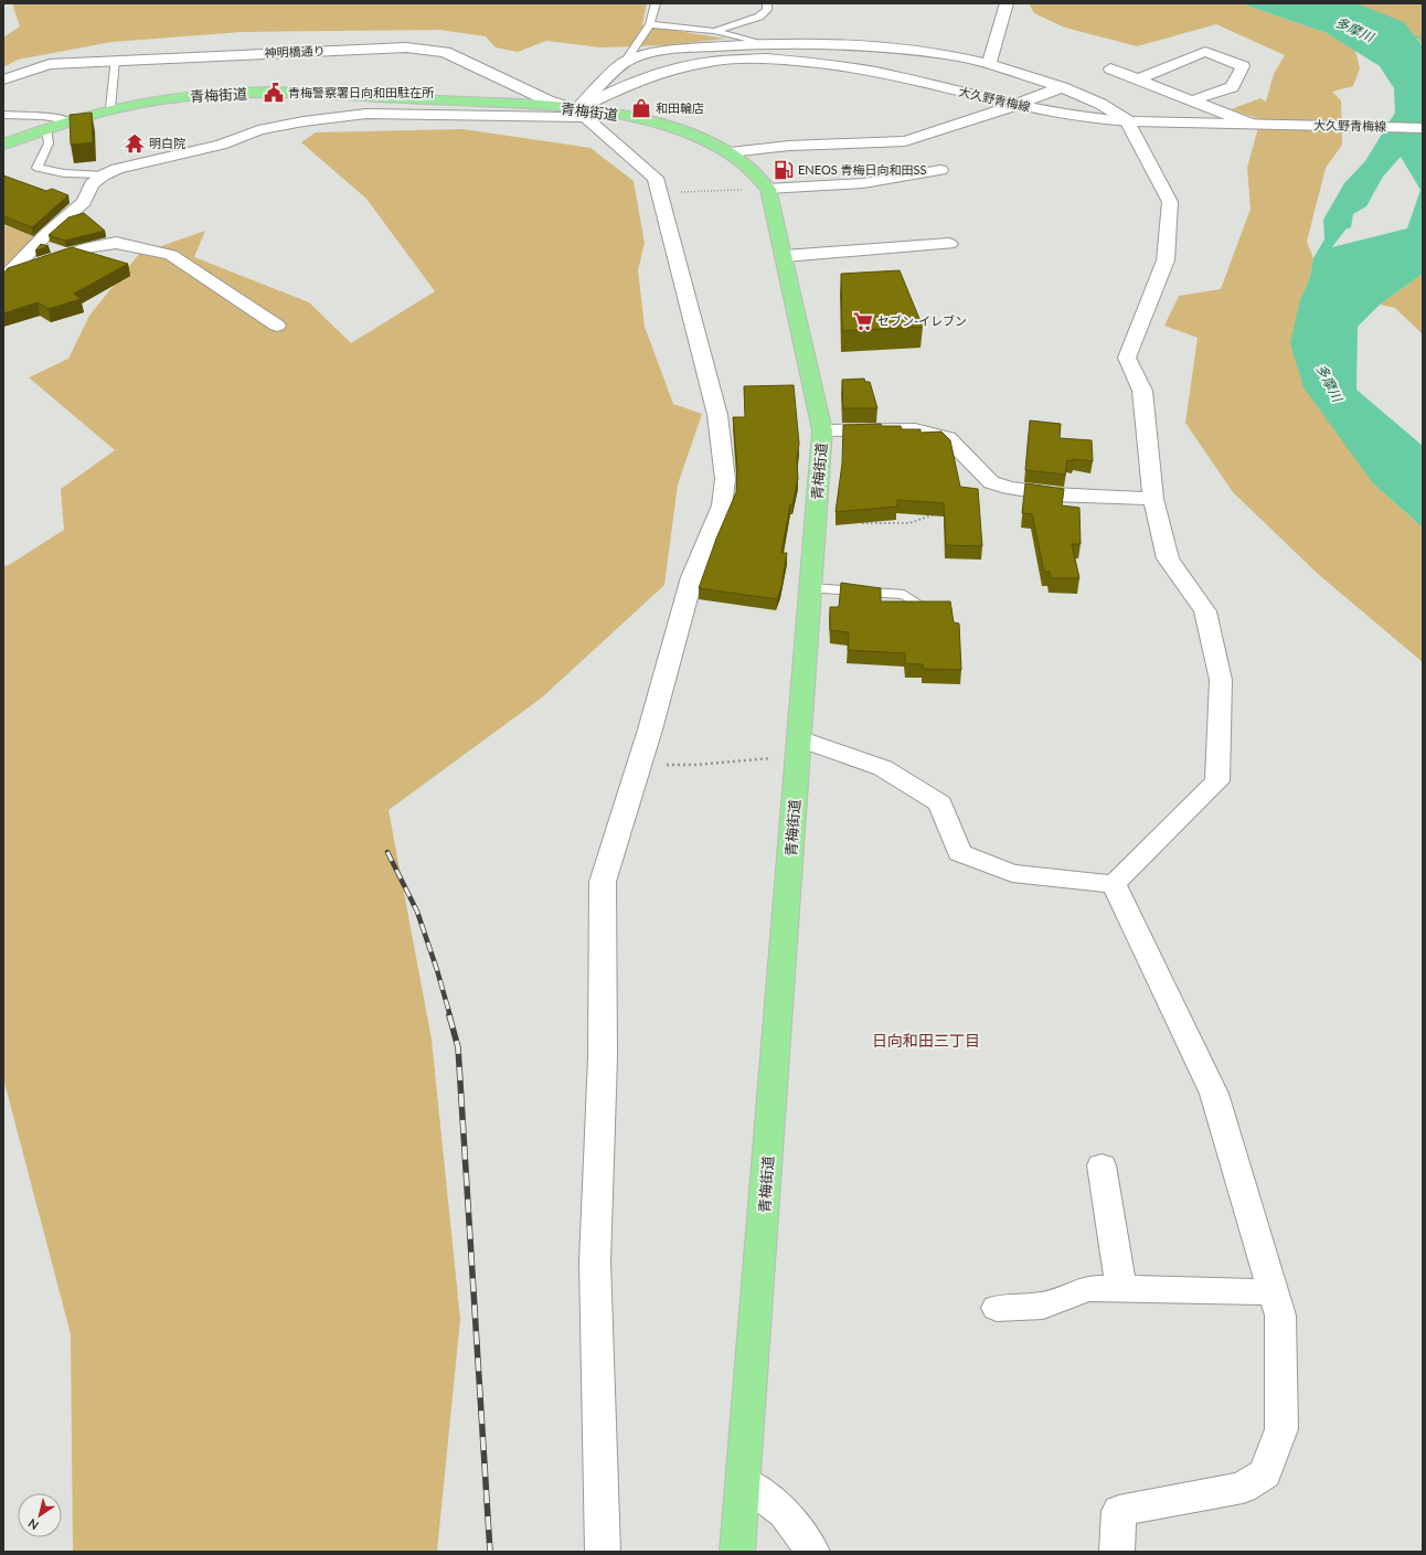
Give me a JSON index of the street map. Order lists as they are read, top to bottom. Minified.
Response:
{"streets":{"highway":["青梅街道"],"street":["神明橋通り","大久野青梅線"]},"crossings":[["神明橋通り","青梅街道"],["神明橋通り","大久野青梅線"],["青梅街道","大久野青梅線"]],"districts":["日向和田三丁目"],"water":["多摩川"],"places":{"public building":["青梅警察署日向和田駐在所"],"shop":["和田輪店"],"temple":["明白院"],"fuel station":["ENEOS 青梅日向和田SS"],"supermarket":["セブン-イレブン"]},"north":"bottom left"}
